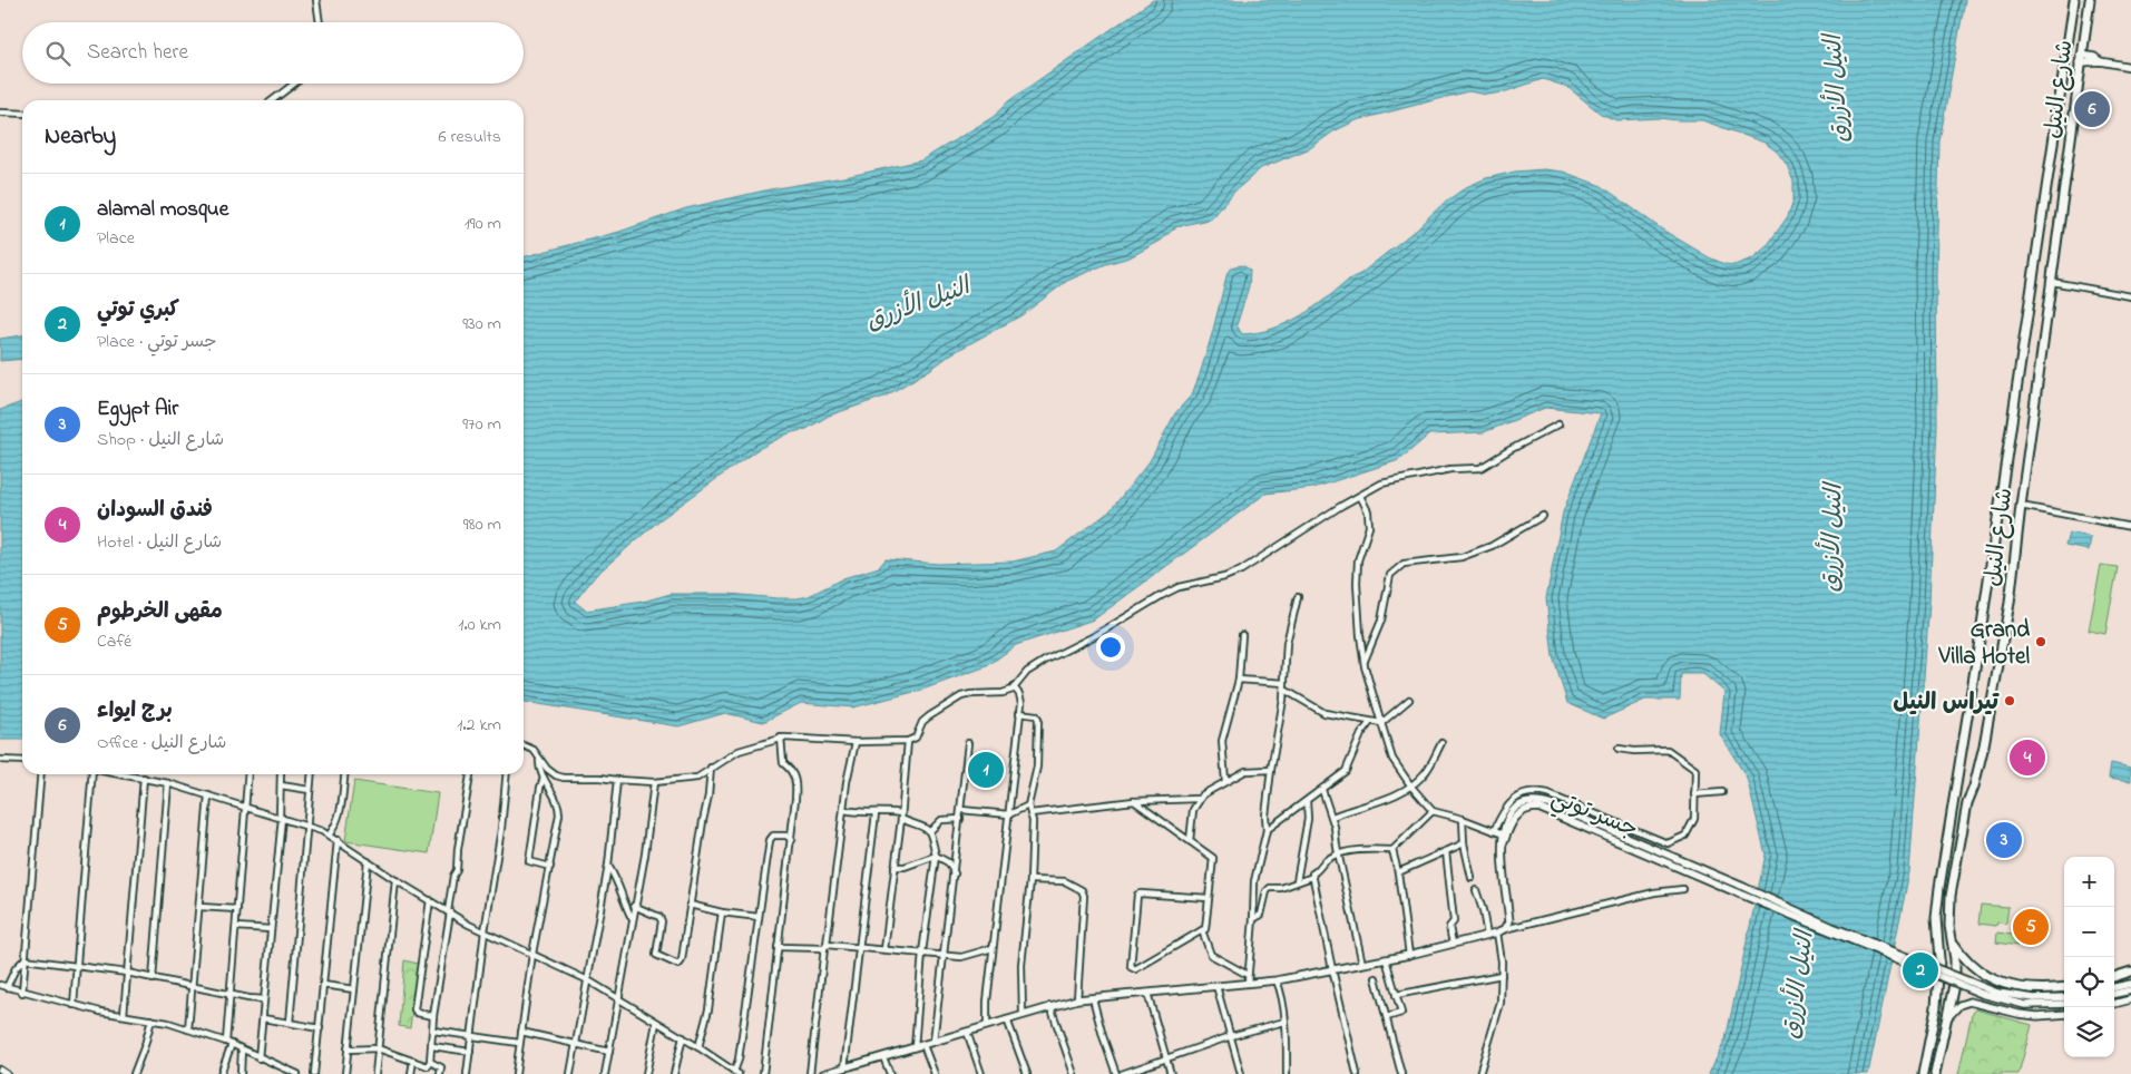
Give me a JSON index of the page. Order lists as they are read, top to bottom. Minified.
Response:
{"streets":{"main road":["شارع النيل"],"street":["جسر توتي"]},"water":["النيل الأزرق"],"places":["Grand Villa Hotel","تيراس النيل"],"page":{"search":"Search here","pins":["6","4","1","3","5","2"],"heading":["Nearby","6 results"],"list":[{"mark":"1","name":"alamal mosque","note":"Place","value":"190 m"},{"mark":"2","name":"كبري توتي","note":"Place · جسر توتي","value":"930 m"},{"mark":"3","name":"Egypt Air","note":"Shop · شارع النيل","value":"970 m"},{"mark":"4","name":"فندق السودان","note":"Hotel · شارع النيل","value":"980 m"},{"mark":"5","name":"مقهى الخرطوم","note":"Café","value":"1.0 km"},{"mark":"6","name":"برج ايواء","note":"Office · شارع النيل","value":"1.2 km"}],"map_buttons":["+","−"]}}
